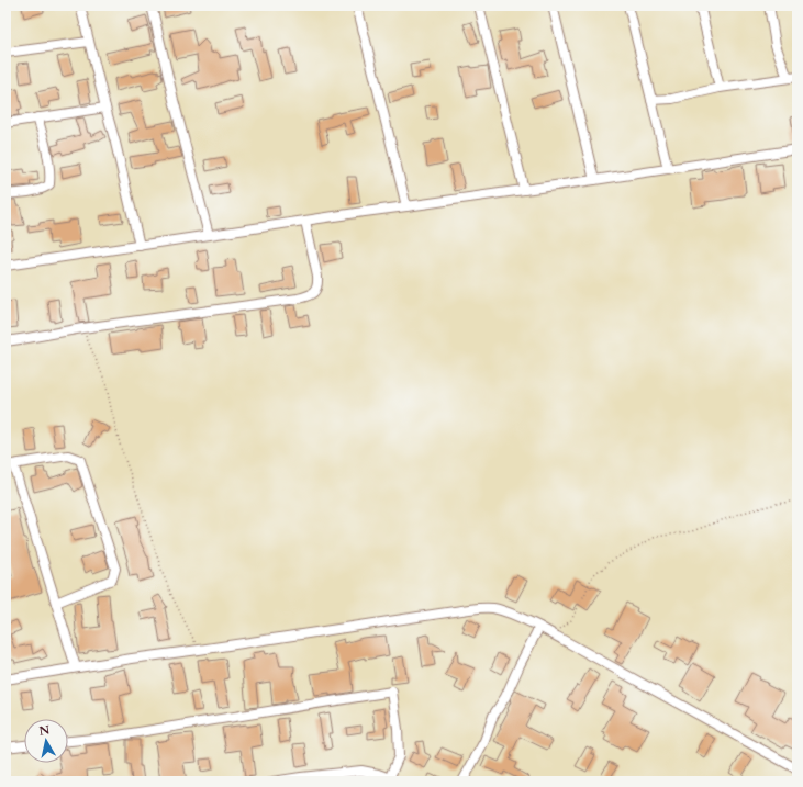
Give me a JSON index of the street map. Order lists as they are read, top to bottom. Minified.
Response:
{"north":"top"}
